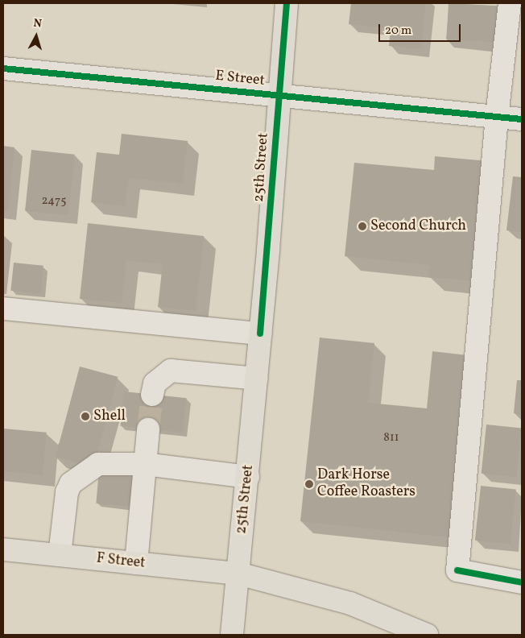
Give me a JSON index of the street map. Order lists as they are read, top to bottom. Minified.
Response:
{"streets":{"main road":["25th Street","F Street"],"street":["E Street"]},"crossings":[["E Street","25th Street"],["25th Street","F Street"]],"places":["Second Church","Shell","Dark Horse Coffee Roasters"],"house_numbers":["2475","811"],"scale_bar":"20 m","north":"top"}
